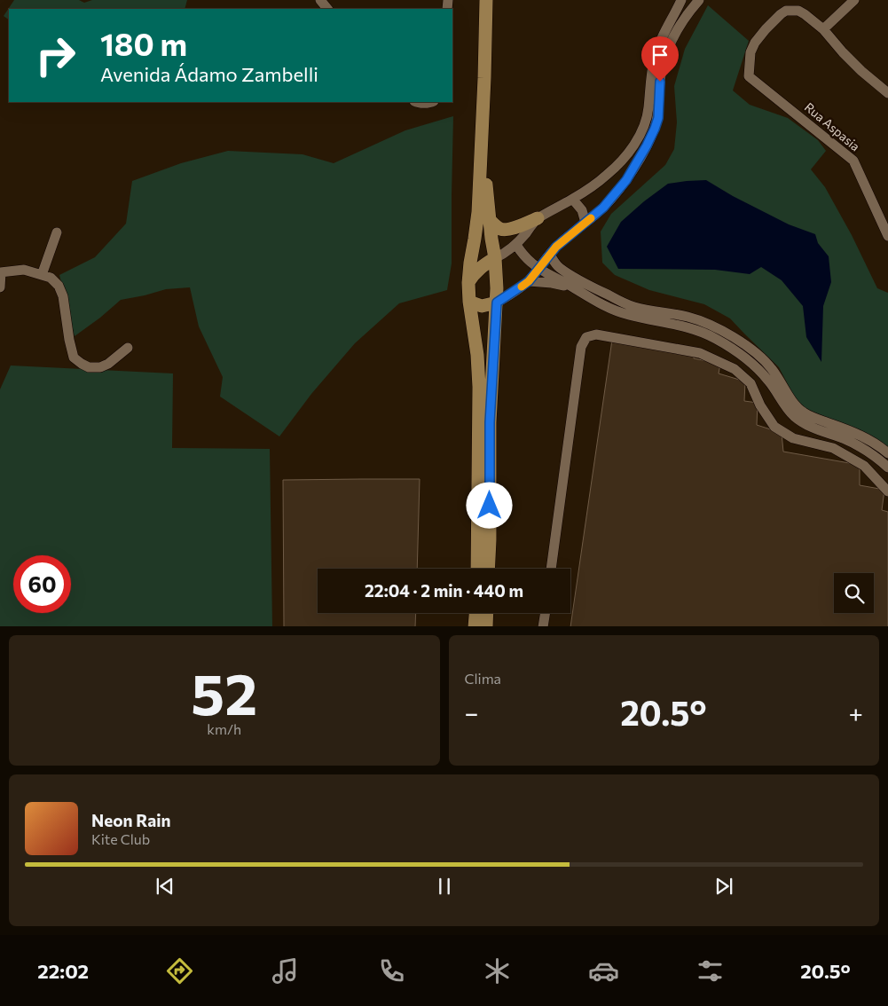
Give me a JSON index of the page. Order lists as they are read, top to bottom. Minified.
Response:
{"streets":{"street":["Rua Aspasia"]},"page":{"turn":["180 m","Avenida Ádamo Zambelli"],"limit":"60","trip":"22:04 · 2 min · 440 m","tile":[["52","km/h"],"Clima"],"heat":["−","20.5°","+"],"song":["Neon Rain","Kite Club"],"tabs":["22:02","20.5°"]}}
